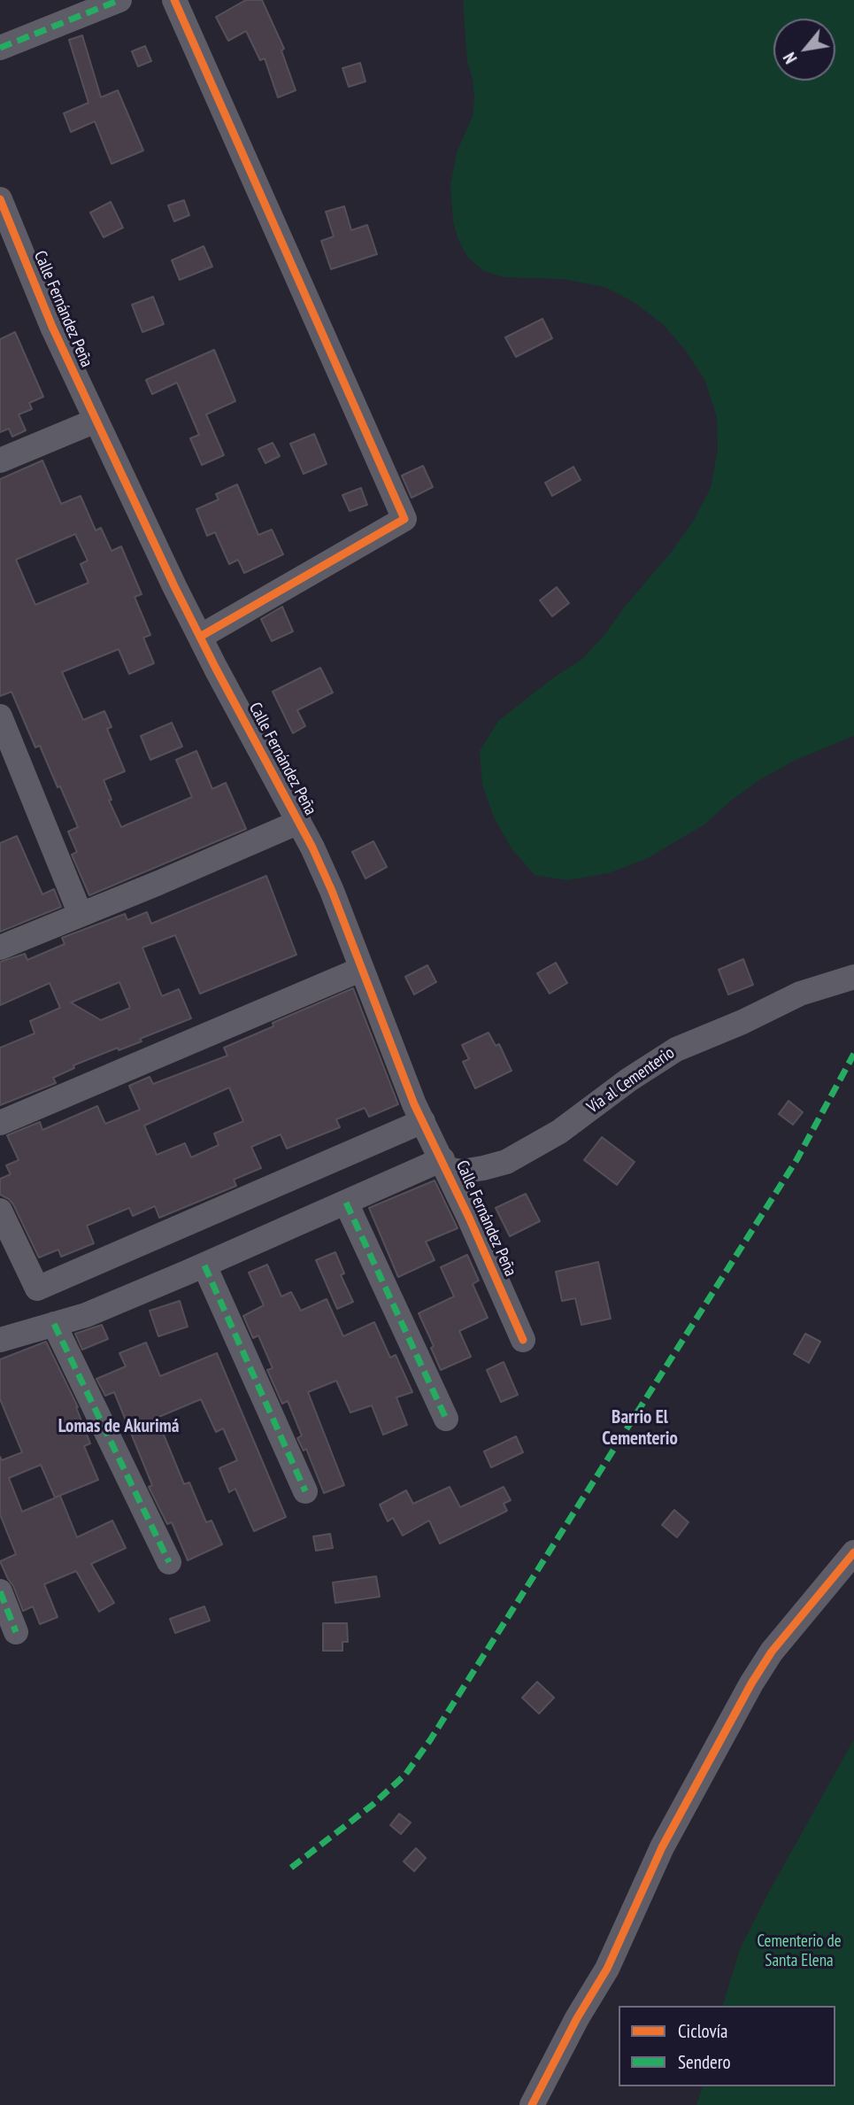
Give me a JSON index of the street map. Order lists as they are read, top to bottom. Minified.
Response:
{"streets":{"street":["Calle Fernández Peña","Vía al Cementerio"]},"crossings":[["Calle Fernández Peña","Vía al Cementerio"]],"districts":["Barrio El Cementerio","Lomas de Akurimá"],"parks":["Cementerio de Santa Elena"],"legend":["Ciclovía","Sendero"],"north":"bottom left"}
